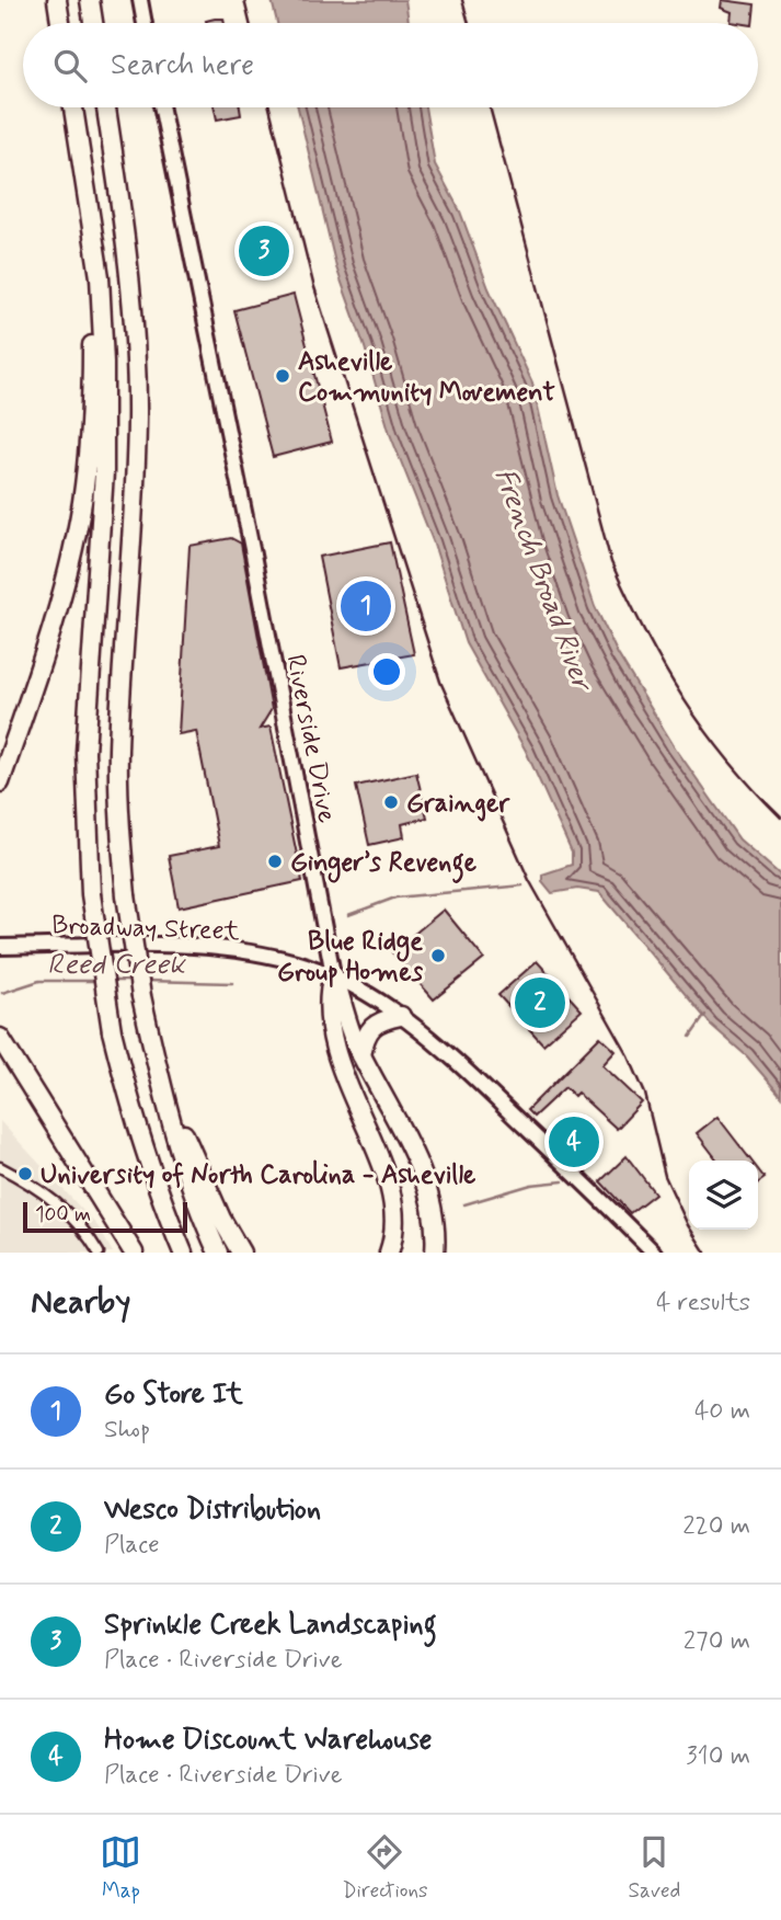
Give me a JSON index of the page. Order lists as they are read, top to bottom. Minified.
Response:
{"streets":{"main road":["Riverside Drive","Broadway Street"]},"crossings":[["Riverside Drive","Broadway Street"]],"water":["French Broad River","Reed Creek"],"places":["Asheville Community Movement","Grainger","Ginger’s Revenge","Blue Ridge Group Homes","University of North Carolina - Asheville"],"scale_bar":"100 m","page":{"search":"Search here","pins":["3","1","2","4"],"scale":"100 m","heading":["Nearby","4 results"],"list":[{"mark":"1","name":"Go Store It","note":"Shop","value":"40 m"},{"mark":"2","name":"Wesco Distribution","note":"Place","value":"220 m"},{"mark":"3","name":"Sprinkle Creek Landscaping","note":"Place · Riverside Drive","value":"270 m"},{"mark":"4","name":"Home Discount Warehouse","note":"Place · Riverside Drive","value":"310 m"}],"nav":["Map","Directions","Saved"]}}
